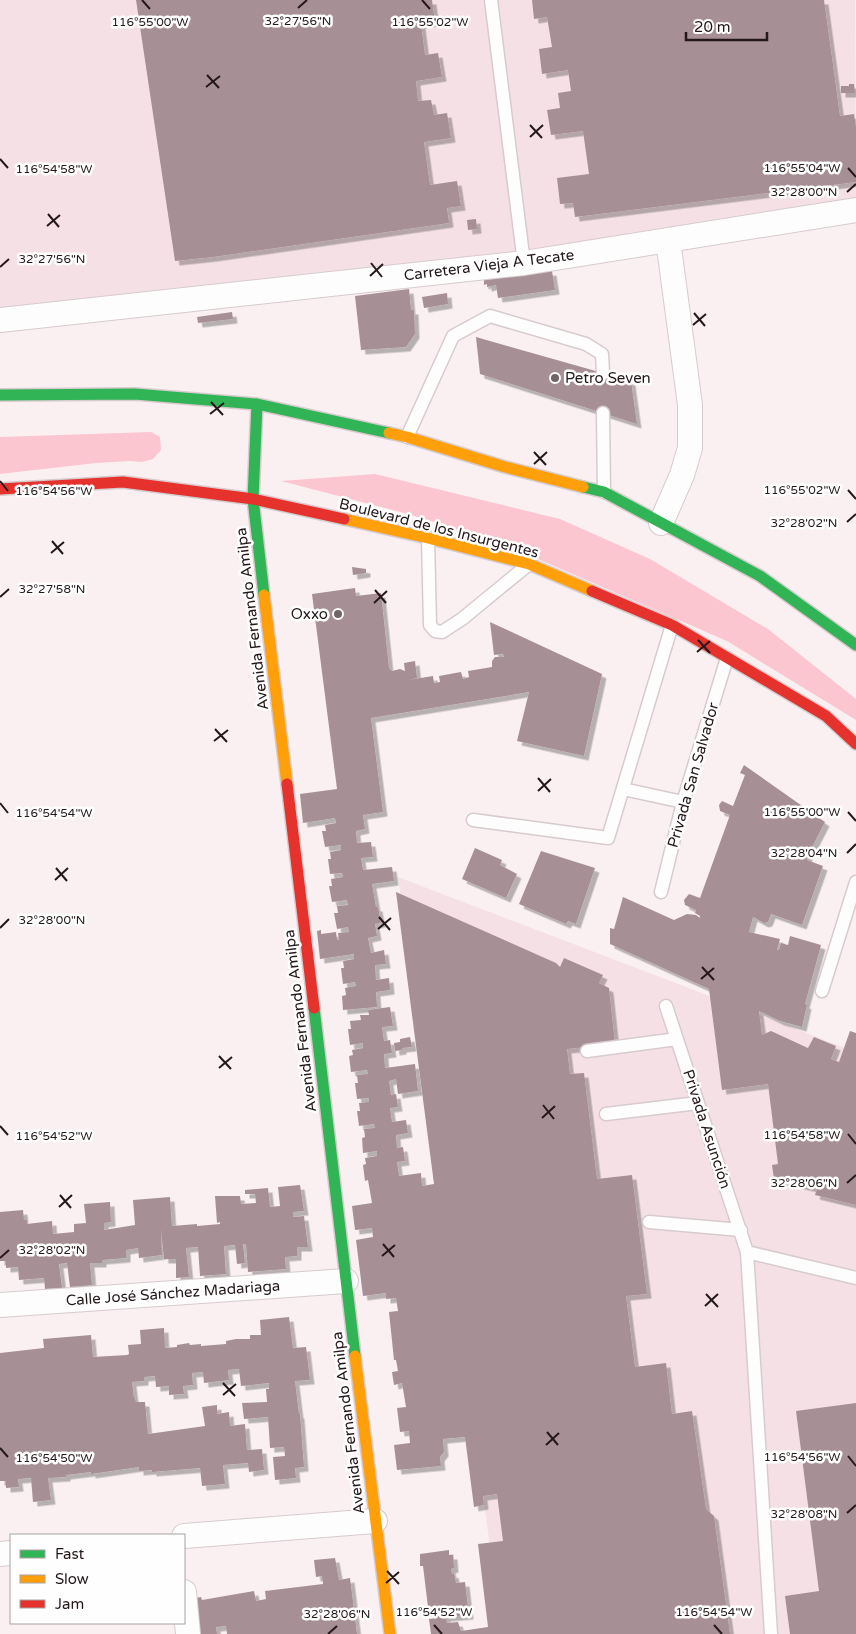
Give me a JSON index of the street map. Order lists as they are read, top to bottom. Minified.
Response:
{"streets":{"main road":["Boulevard de los Insurgentes","Avenida Fernando Amilpa"],"street":["Carretera Vieja A Tecate","Calle José Sánchez Madariaga"],"lane":["Privada San Salvador","Privada Asunción"]},"crossings":[["Boulevard de los Insurgentes","Avenida Fernando Amilpa"],["Boulevard de los Insurgentes","Privada San Salvador"],["Avenida Fernando Amilpa","Calle José Sánchez Madariaga"]],"places":["Petro Seven","Oxxo"],"legend":["Fast","Slow","Jam"],"scale_bar":"20 m","coordinates":["32°27'56\"N","116°55'02\"W","116°55'00\"W","116°55'04\"W","116°54'58\"W","32°28'00\"N","116°54'56\"W","32°28'02\"N","32°27'58\"N","116°54'54\"W","32°28'04\"N","116°54'52\"W","32°28'06\"N","116°54'50\"W","32°28'08\"N"]}
